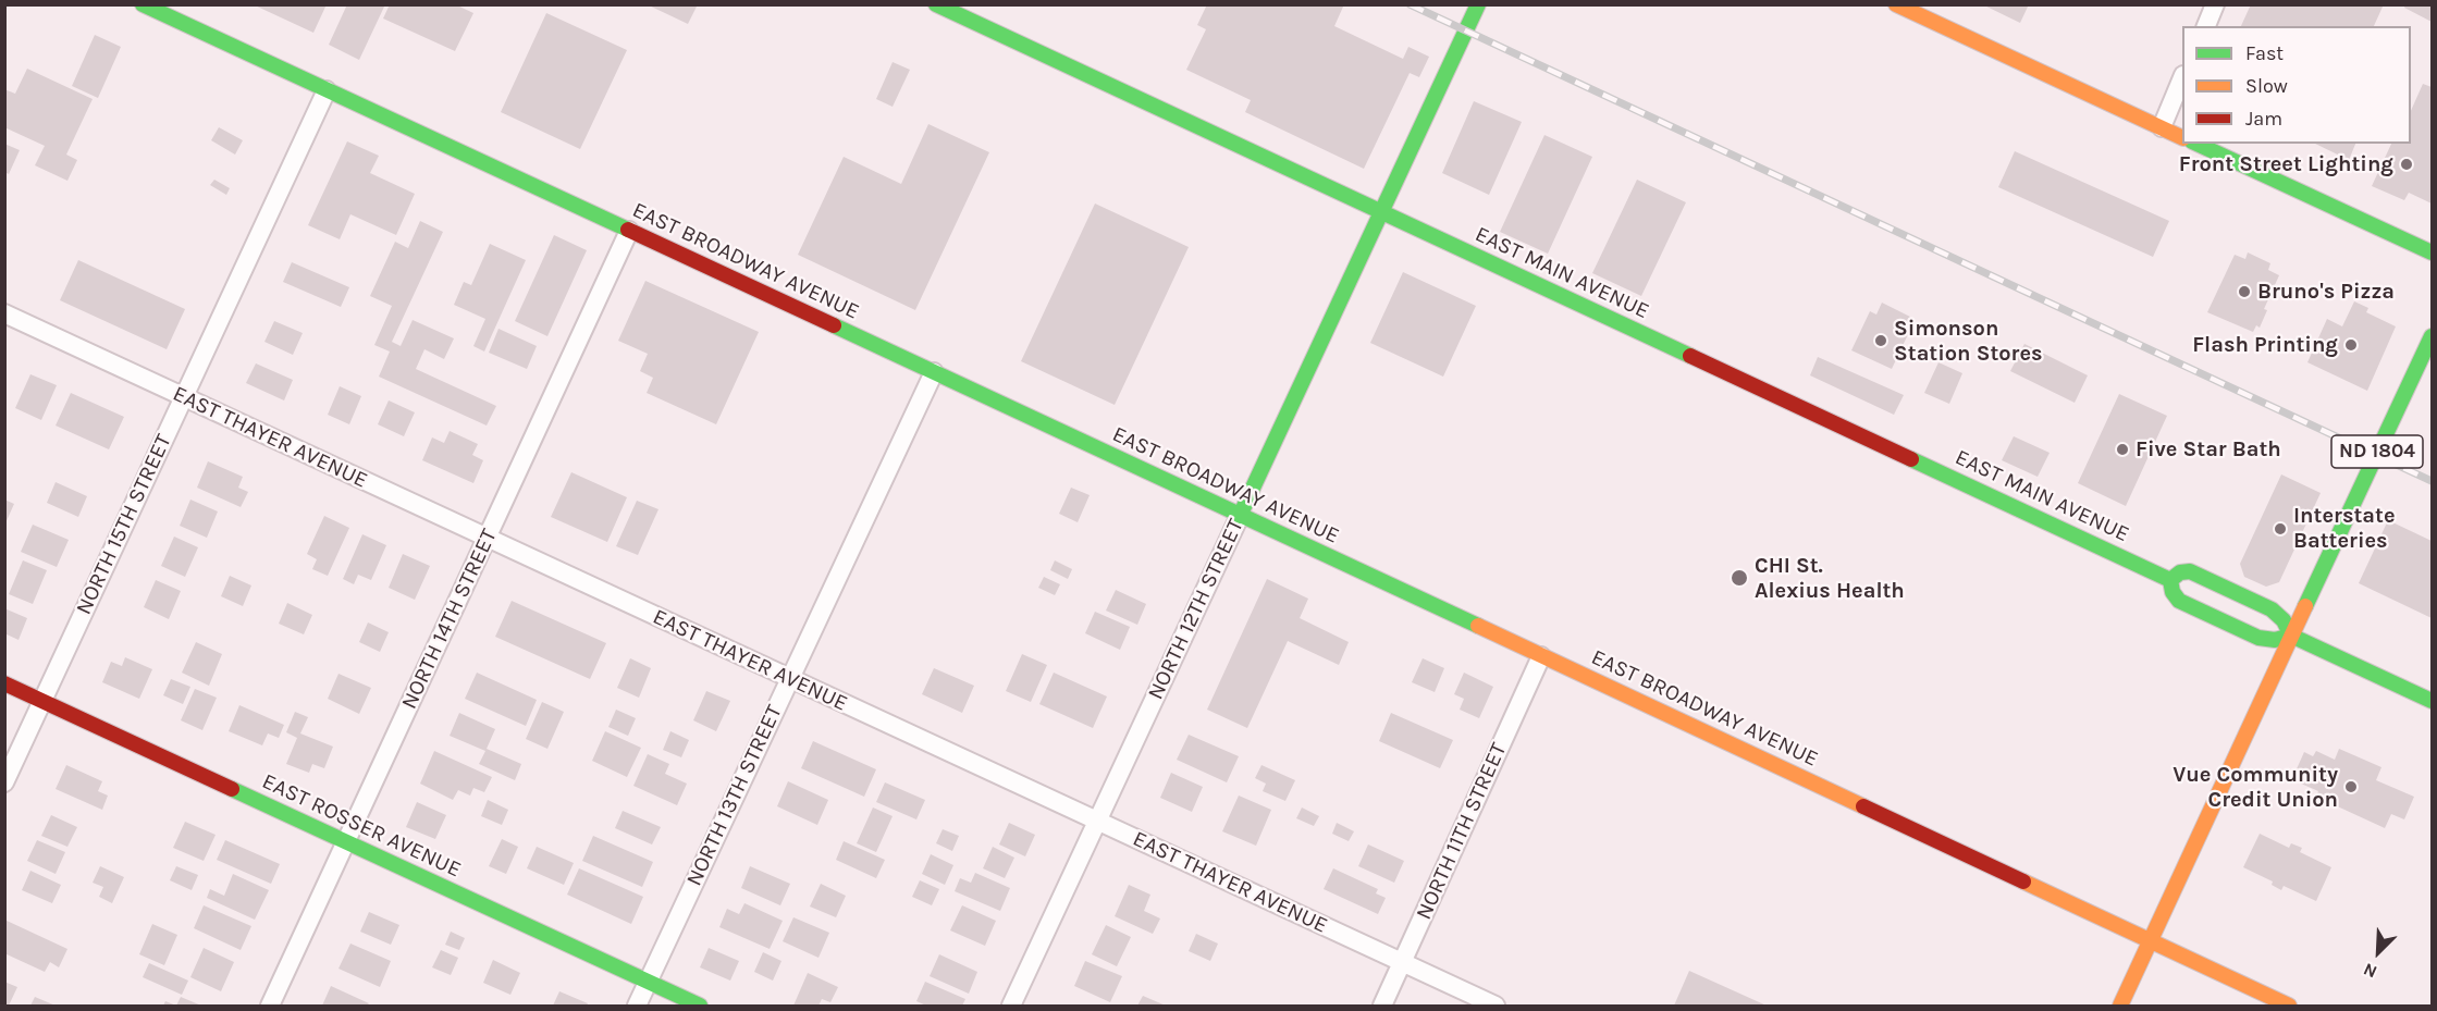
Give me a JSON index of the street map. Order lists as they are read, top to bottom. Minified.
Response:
{"streets":{"street":["EAST BROADWAY AVENUE","EAST MAIN AVENUE","EAST THAYER AVENUE","ND 1804","NORTH 15TH STREET","NORTH 12TH STREET","NORTH 14TH STREET","NORTH 13TH STREET","EAST ROSSER AVENUE","NORTH 11TH STREET"]},"crossings":[["EAST BROADWAY AVENUE","ND 1804"],["EAST BROADWAY AVENUE","NORTH 15TH STREET"],["EAST BROADWAY AVENUE","NORTH 12TH STREET"],["EAST BROADWAY AVENUE","NORTH 14TH STREET"],["EAST BROADWAY AVENUE","NORTH 13TH STREET"],["EAST BROADWAY AVENUE","NORTH 11TH STREET"],["EAST MAIN AVENUE","ND 1804"],["EAST MAIN AVENUE","NORTH 12TH STREET"],["EAST THAYER AVENUE","NORTH 15TH STREET"],["EAST THAYER AVENUE","NORTH 12TH STREET"],["EAST THAYER AVENUE","NORTH 14TH STREET"],["EAST THAYER AVENUE","NORTH 13TH STREET"],["EAST THAYER AVENUE","NORTH 11TH STREET"],["NORTH 15TH STREET","EAST ROSSER AVENUE"],["NORTH 14TH STREET","EAST ROSSER AVENUE"],["NORTH 13TH STREET","EAST ROSSER AVENUE"]],"places":["Front Street Lighting","Bruno's Pizza","Simonson Station Stores","Flash Printing","Five Star Bath","Interstate Batteries","CHI St. Alexius Health","Vue Community Credit Union"],"legend":["Fast","Slow","Jam"],"north":"bottom left"}
